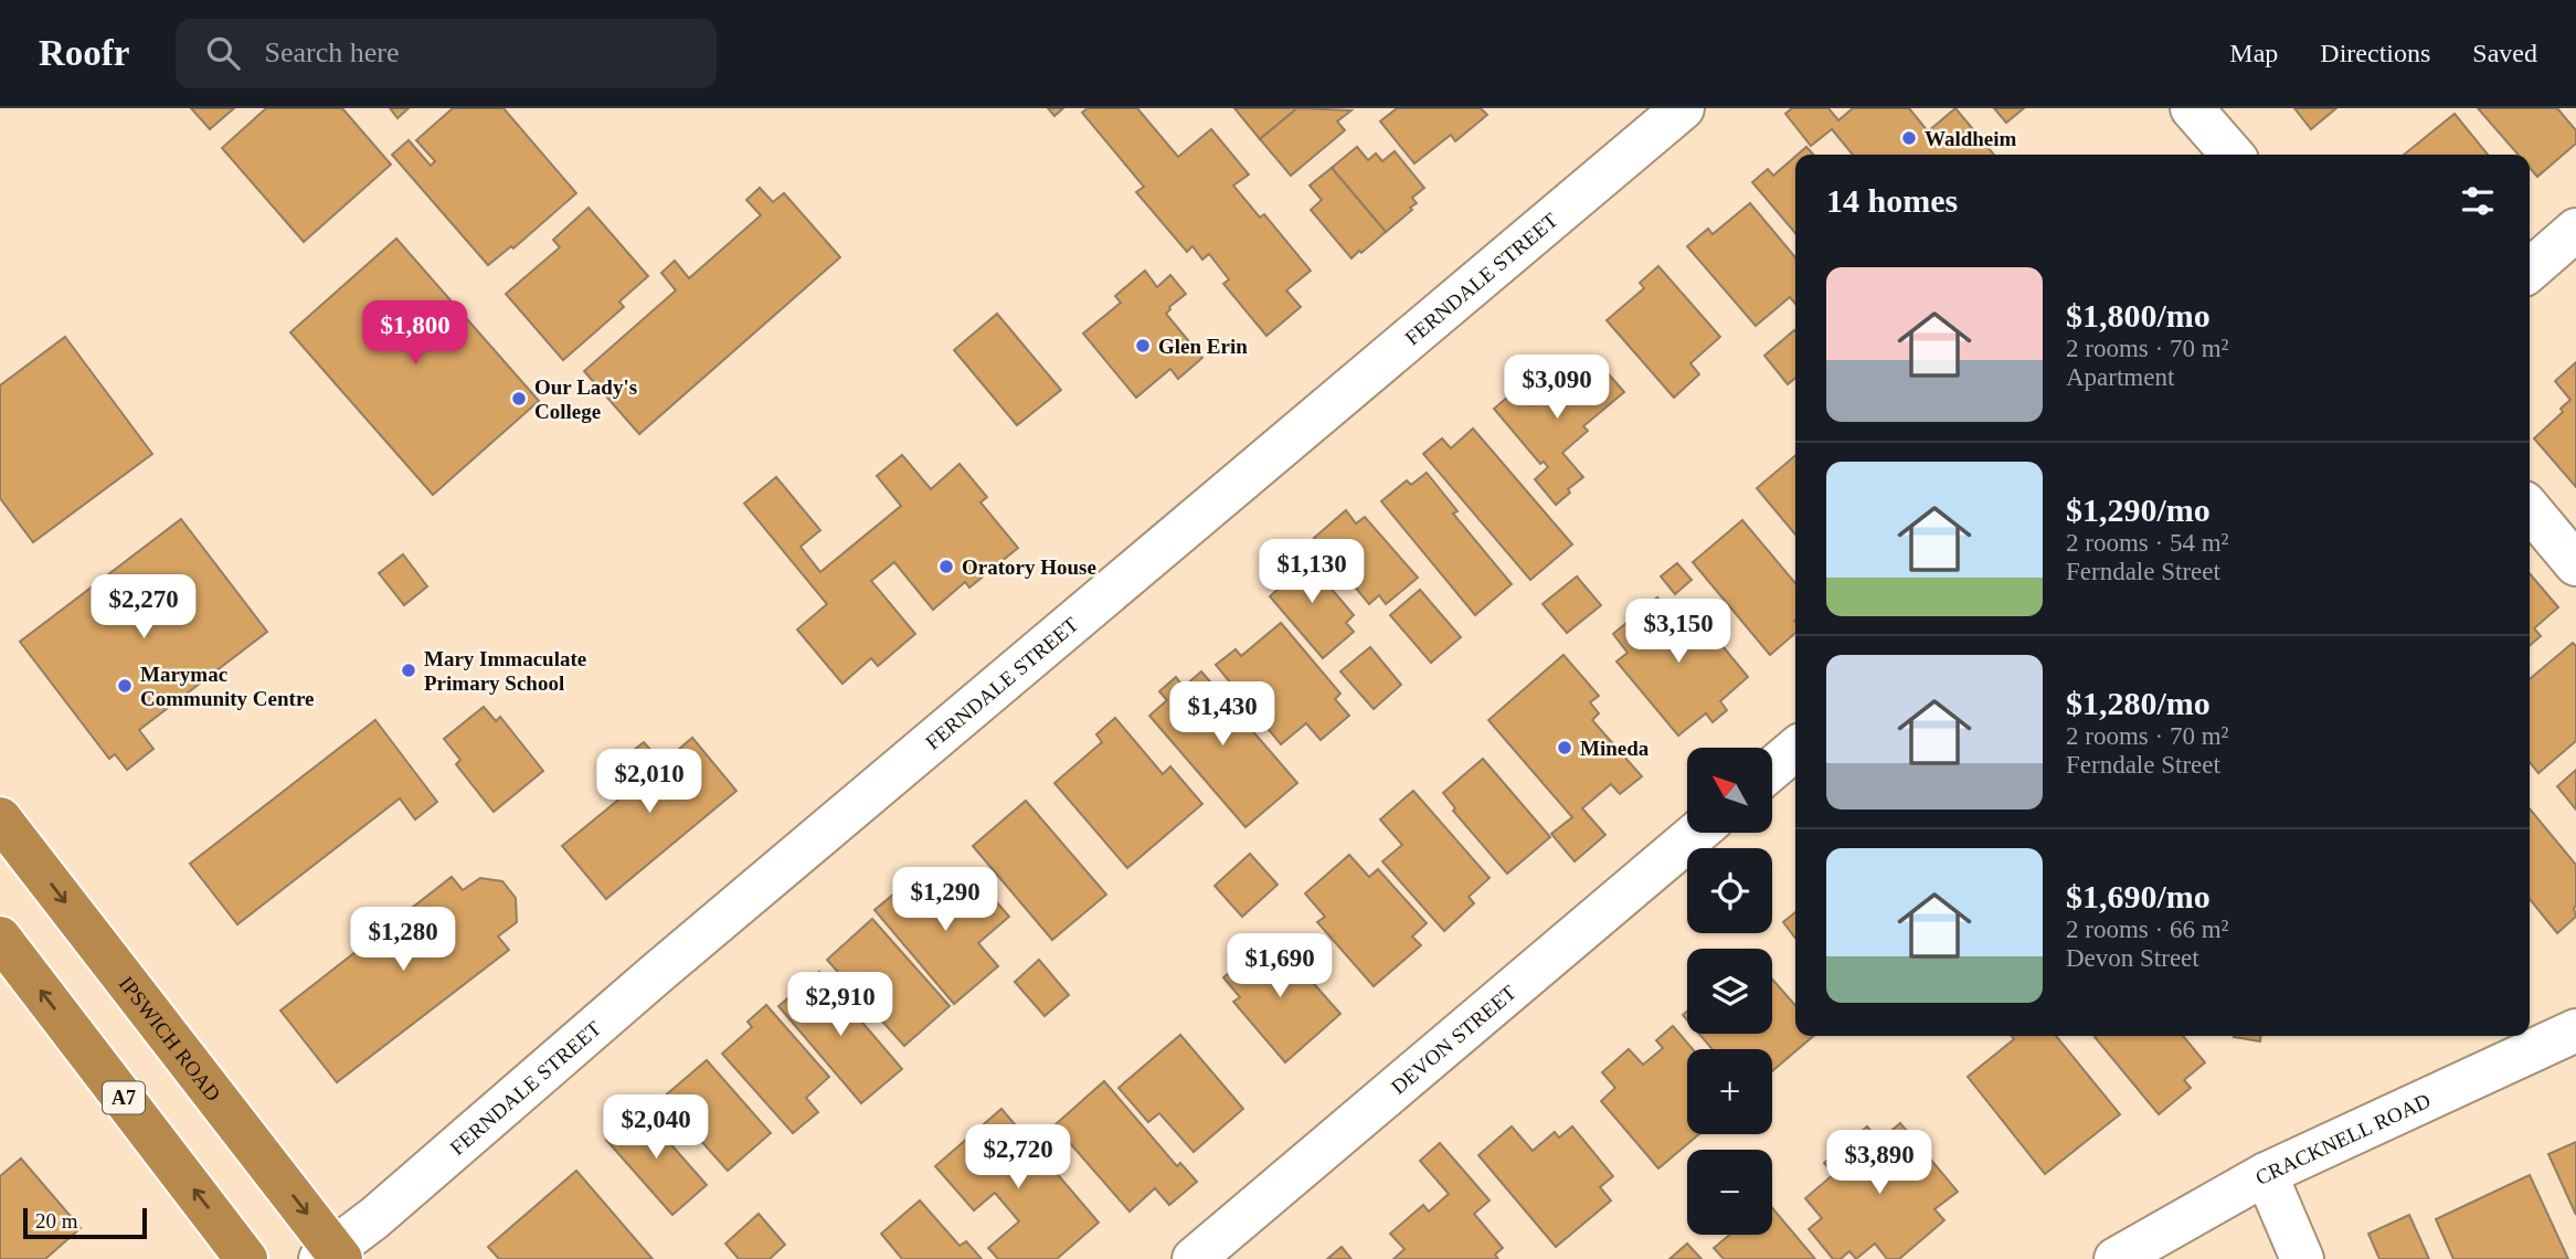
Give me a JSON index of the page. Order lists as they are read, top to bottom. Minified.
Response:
{"streets":{"highway":["IPSWICH ROAD","A7"],"street":["FERNDALE STREET","DEVON STREET","CRACKNELL ROAD"]},"crossings":[["FERNDALE STREET","IPSWICH ROAD"]],"places":["Waldheim","Glen Erin","Our Lady's College","Oratory House","Mary Immaculate Primary School","Marymac Community Centre","Mineda"],"scale_bar":"20 m","north":"top left","page":{"header":"Roofr","search":"Search here","nav":["Map","Directions","Saved"],"heading":"14 homes","list":[{"name":"$1,800/mo","note":"2 rooms · 70 m² · Apartment"},{"name":"$1,290/mo","note":"2 rooms · 54 m² · Ferndale Street"},{"name":"$1,280/mo","note":"2 rooms · 70 m² · Ferndale Street"},{"name":"$1,690/mo","note":"2 rooms · 66 m² · Devon Street"}],"price":["$1,800","$3,090","$1,130","$2,270","$3,150","$1,430","$2,010","$1,290","$1,280","$1,690","$2,910","$2,040","$2,720","$3,890"],"map_buttons":["+","−"],"scale":"20 m"}}
